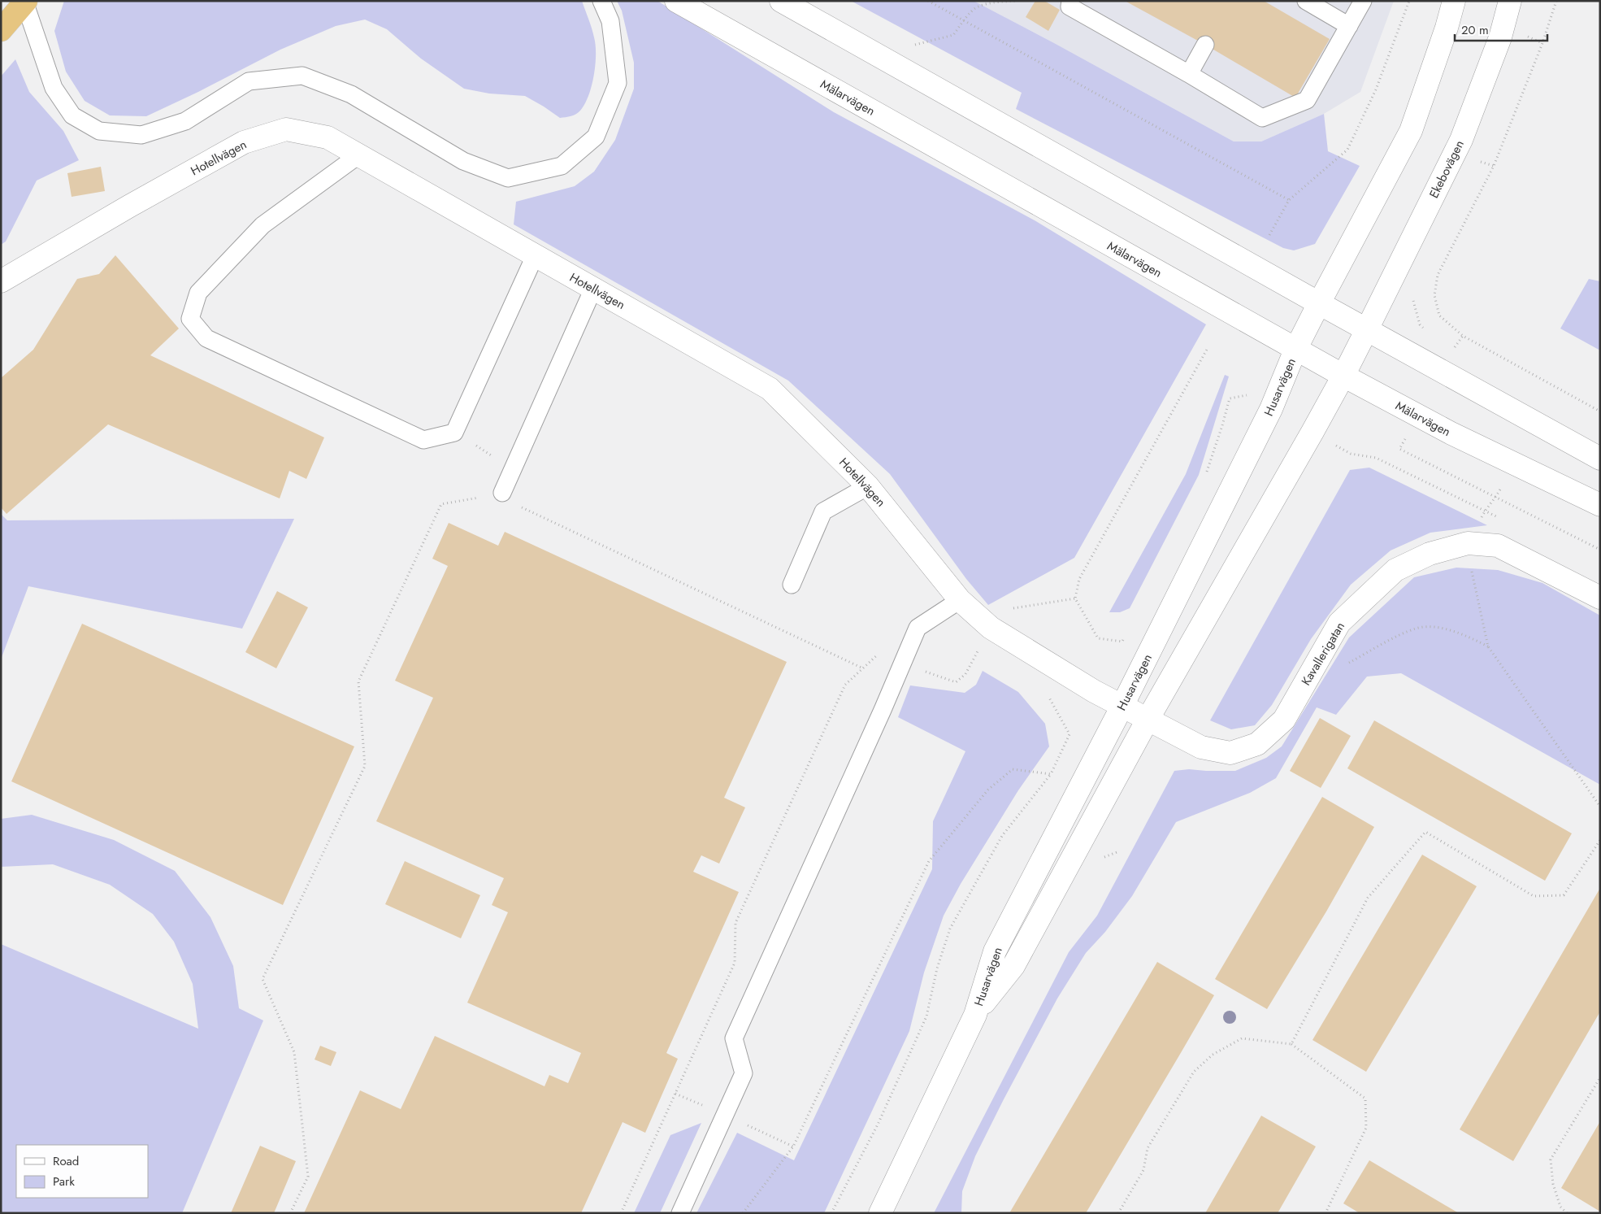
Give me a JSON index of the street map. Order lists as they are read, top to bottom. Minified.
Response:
{"streets":{"street":["Mälarvägen","Hotellvägen","Ekebovägen","Husarvägen","Kavallerigatan"]},"crossings":[["Mälarvägen","Ekebovägen"],["Mälarvägen","Husarvägen"],["Hotellvägen","Husarvägen"],["Hotellvägen","Kavallerigatan"],["Ekebovägen","Husarvägen"],["Husarvägen","Kavallerigatan"]],"legend":["Road","Park"],"scale_bar":"20 m"}
